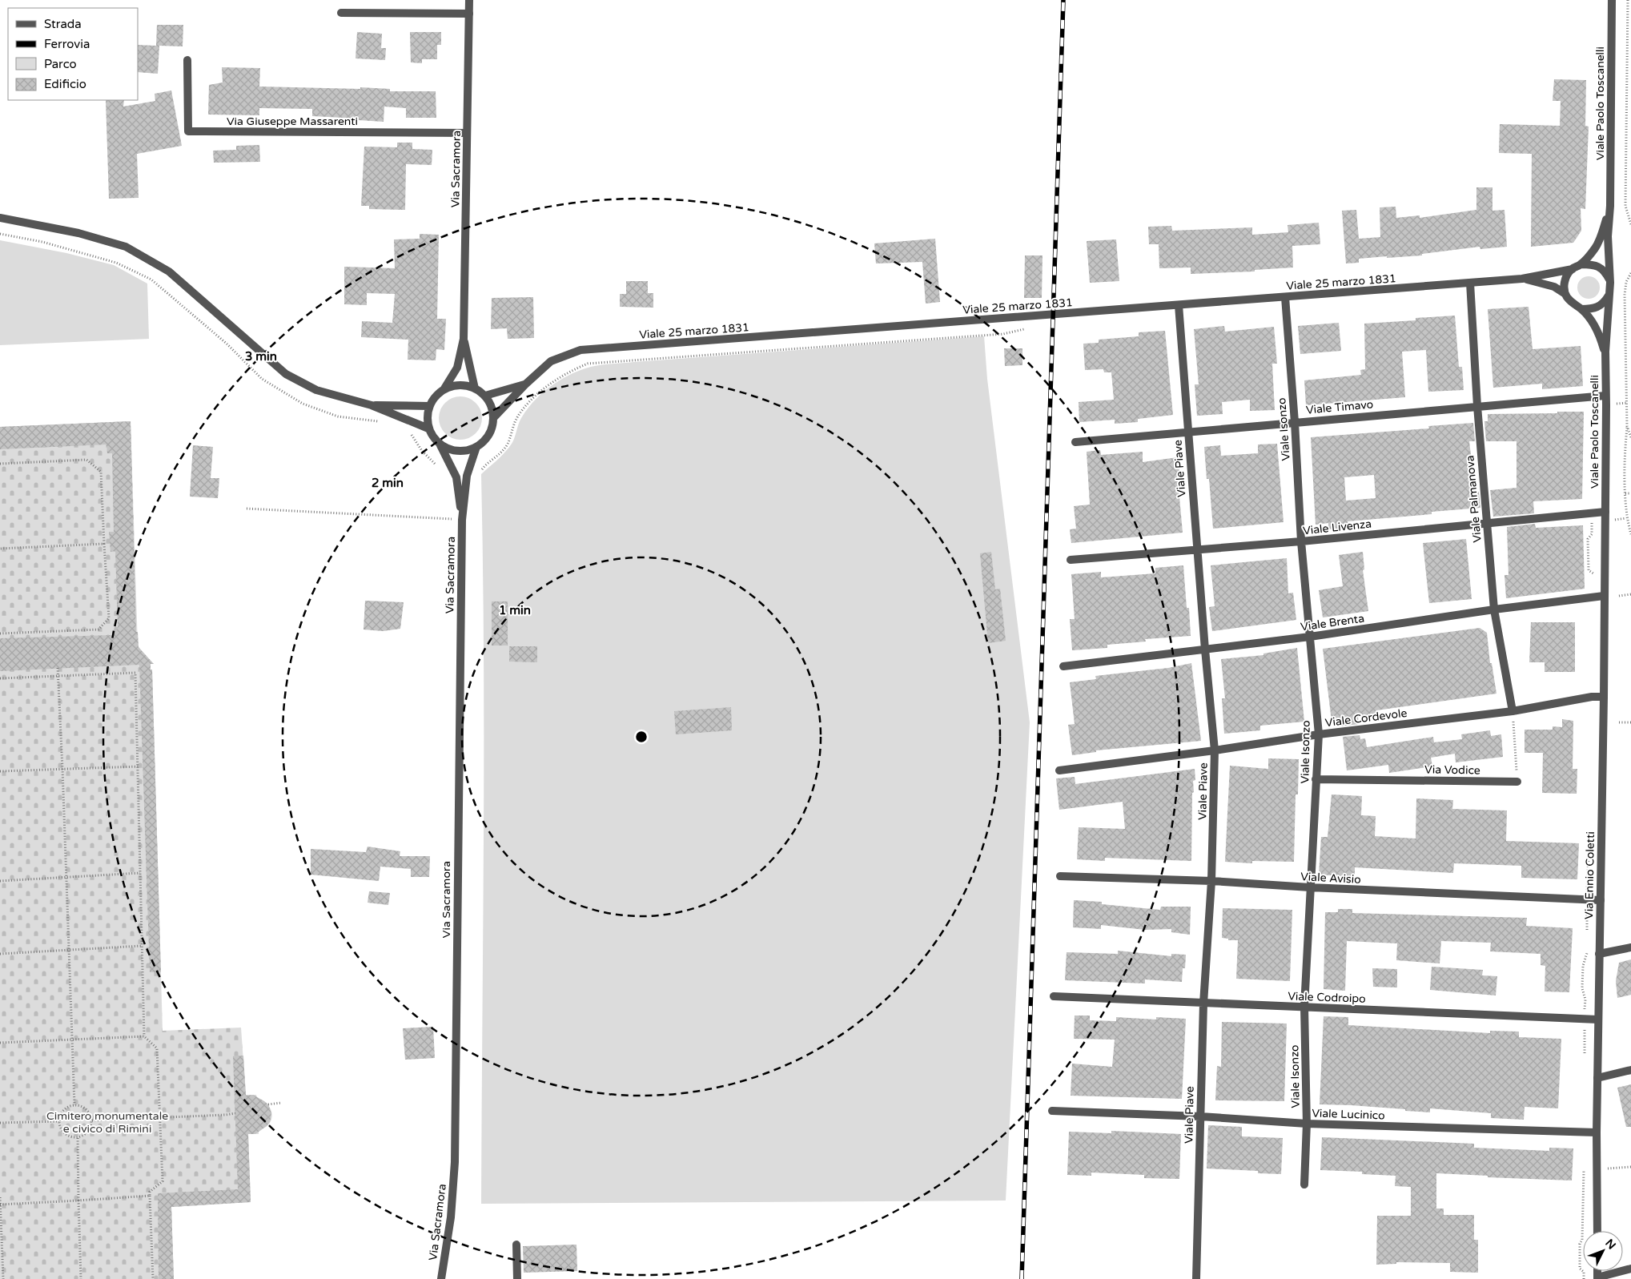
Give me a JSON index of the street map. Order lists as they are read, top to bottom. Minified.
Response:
{"streets":{"street":["Viale Paolo Toscanelli","Via Giuseppe Massarenti","Via Sacramora","Viale 25 marzo 1831","Viale Timavo","Viale Isonzo","Viale Piave","Viale Palmanova","Viale Livenza","Viale Brenta","Viale Cordevole","Via Vodice","Via Ennio Coletti","Viale Avisio","Viale Codroipo","Viale Lucinico"]},"crossings":[["Viale Paolo Toscanelli","Viale 25 marzo 1831"],["Viale Paolo Toscanelli","Viale Timavo"],["Viale Paolo Toscanelli","Viale Livenza"],["Viale Paolo Toscanelli","Via Ennio Coletti"],["Via Giuseppe Massarenti","Via Sacramora"],["Via Sacramora","Viale 25 marzo 1831"],["Viale 25 marzo 1831","Viale Isonzo"],["Viale 25 marzo 1831","Viale Piave"],["Viale 25 marzo 1831","Viale Palmanova"],["Viale Timavo","Viale Isonzo"],["Viale Timavo","Viale Piave"],["Viale Timavo","Viale Palmanova"],["Viale Isonzo","Viale Livenza"],["Viale Isonzo","Viale Brenta"],["Viale Isonzo","Viale Cordevole"],["Viale Isonzo","Via Vodice"],["Viale Isonzo","Viale Avisio"],["Viale Isonzo","Viale Codroipo"],["Viale Isonzo","Viale Lucinico"],["Viale Piave","Viale Livenza"],["Viale Piave","Viale Brenta"],["Viale Piave","Viale Cordevole"],["Viale Piave","Viale Avisio"],["Viale Piave","Viale Codroipo"],["Viale Piave","Viale Lucinico"],["Viale Palmanova","Viale Livenza"],["Viale Palmanova","Viale Brenta"],["Viale Palmanova","Viale Cordevole"],["Viale Livenza","Via Ennio Coletti"],["Viale Brenta","Via Ennio Coletti"],["Viale Cordevole","Via Ennio Coletti"],["Via Ennio Coletti","Viale Avisio"],["Via Ennio Coletti","Viale Codroipo"],["Via Ennio Coletti","Viale Lucinico"]],"parks":["Cimitero monumentale e civico di Rimini"],"legend":["Strada","Ferrovia","Parco","Edificio"],"north":"top right","rings":["3 min","2 min","1 min"]}
